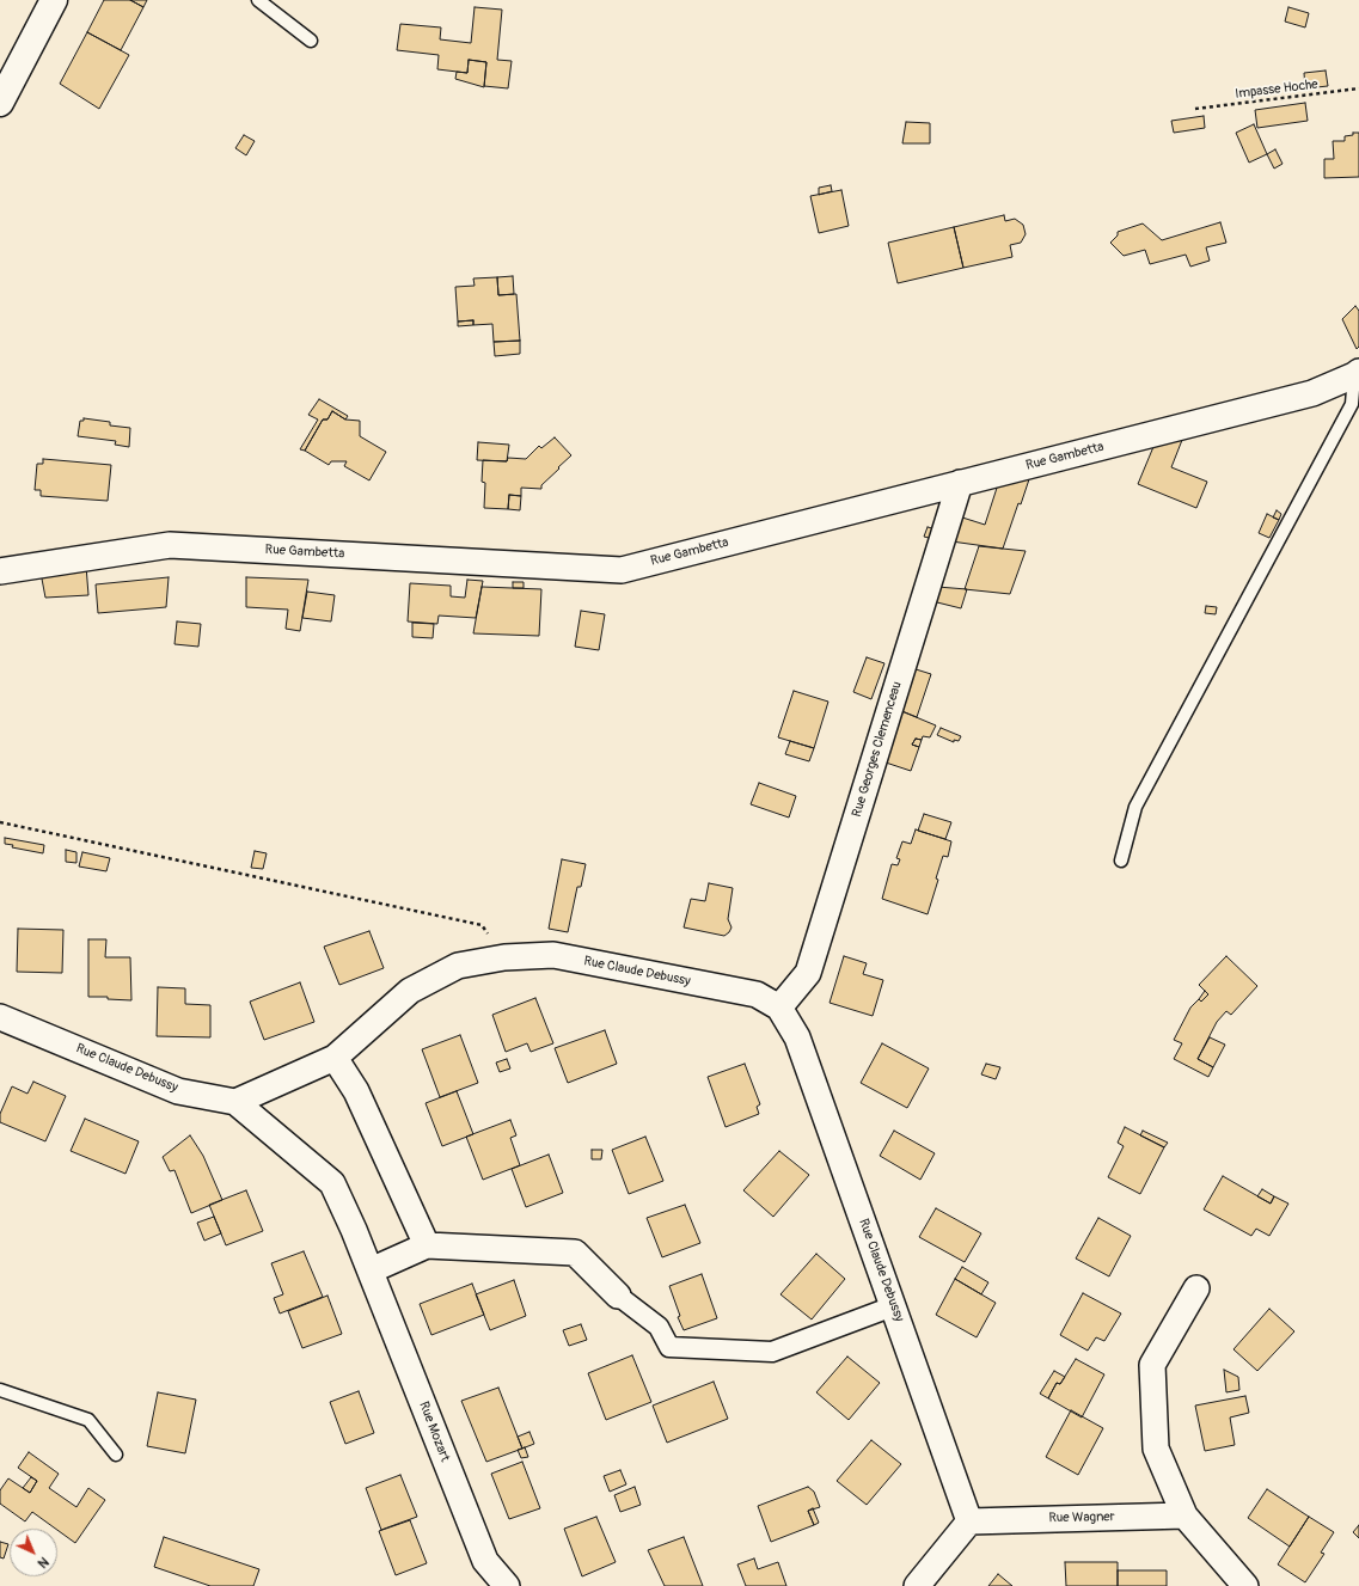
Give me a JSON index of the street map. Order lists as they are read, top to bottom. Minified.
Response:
{"streets":{"street":["Rue Gambetta","Rue Georges Clemenceau","Rue Claude Debussy","Rue Mozart","Rue Wagner"],"path":["Impasse Hoche"]},"crossings":[["Rue Gambetta","Rue Georges Clemenceau"],["Rue Georges Clemenceau","Rue Claude Debussy"],["Rue Claude Debussy","Rue Mozart"],["Rue Claude Debussy","Rue Wagner"]],"north":"bottom right"}
